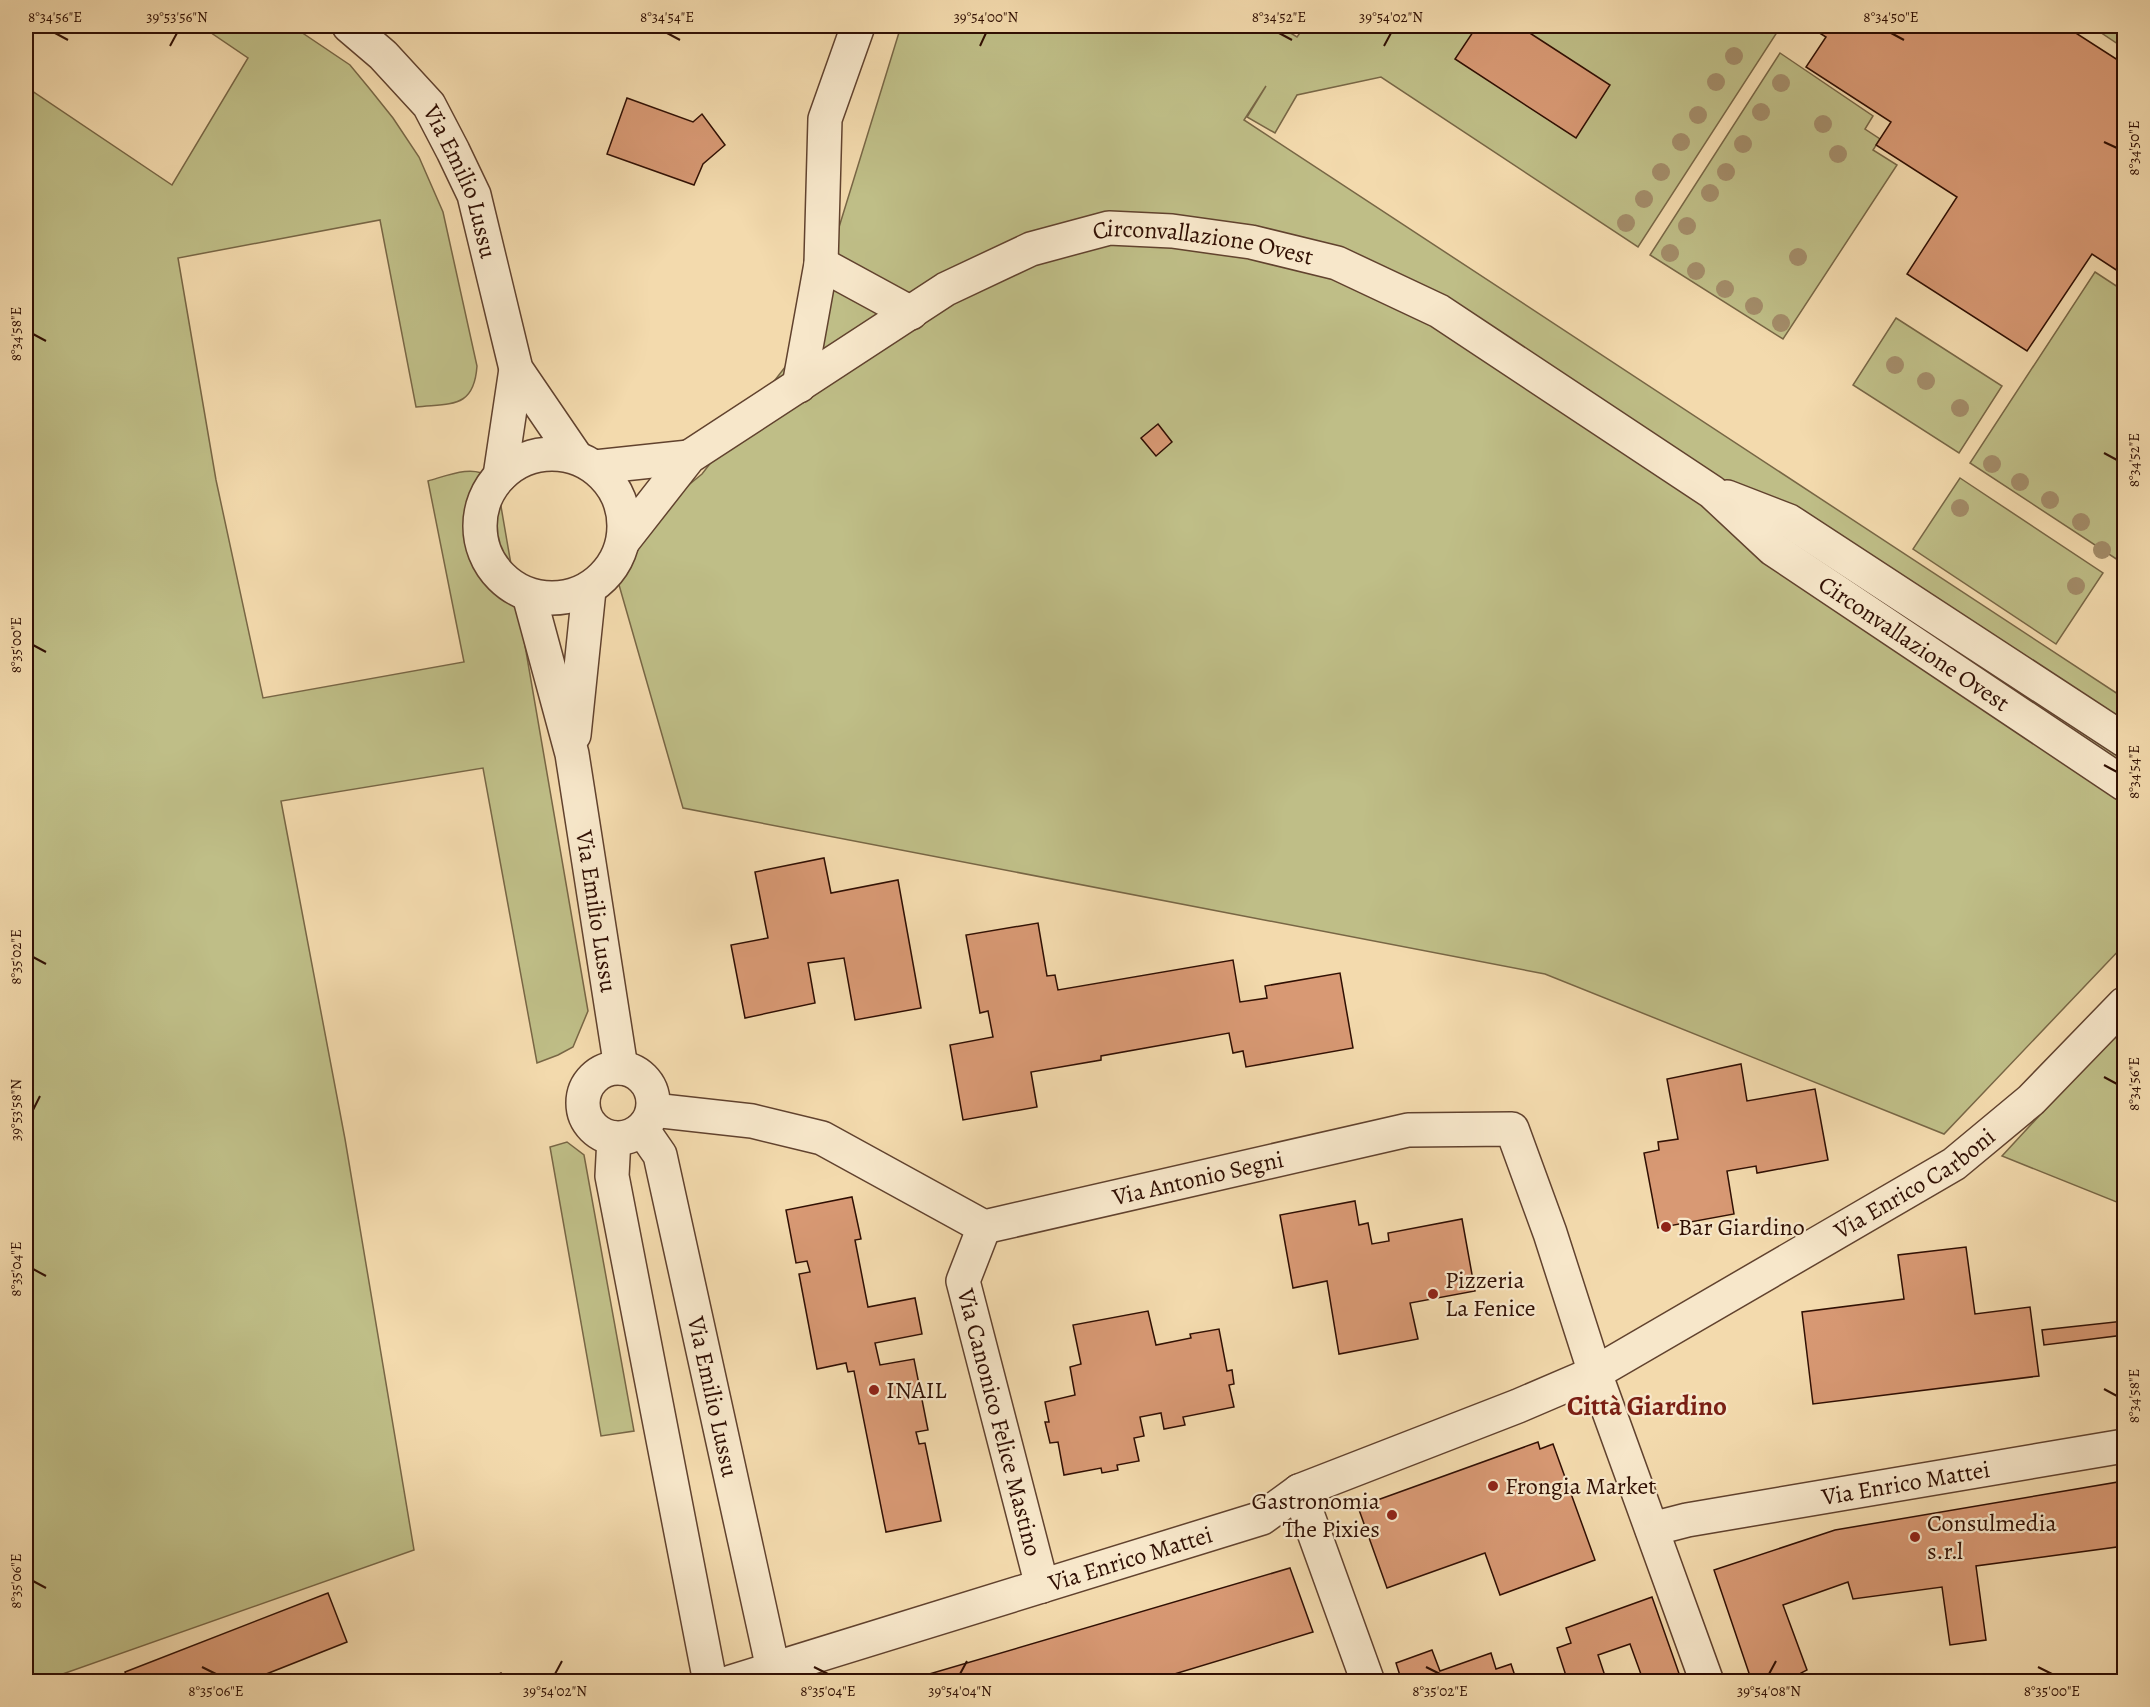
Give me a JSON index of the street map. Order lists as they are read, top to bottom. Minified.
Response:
{"streets":{"street":["Via Emilio Lussu","Circonvallazione Ovest","Via Antonio Segni","Via Enrico Carboni","Via Canonico Felice Mastino","Via Enrico Mattei"]},"crossings":[["Via Emilio Lussu","Circonvallazione Ovest"],["Via Emilio Lussu","Via Enrico Mattei"],["Via Antonio Segni","Via Enrico Carboni"],["Via Antonio Segni","Via Canonico Felice Mastino"],["Via Antonio Segni","Via Enrico Mattei"],["Via Enrico Carboni","Via Enrico Mattei"],["Via Canonico Felice Mastino","Via Enrico Mattei"]],"districts":["Città Giardino"],"places":["Bar Giardino","Pizzeria La Fenice","INAIL","Frongia Market","Gastronomia The Pixies","Consulmedia s.r.l"],"coordinates":["8°34'56\"E","39°53'56\"N","8°34'54\"E","39°54'00\"N","8°34'52\"E","39°54'02\"N","8°34'50\"E","8°34'58\"E","8°35'00\"E","8°35'02\"E","39°53'58\"N","8°35'04\"E","8°35'06\"E","39°54'04\"N","39°54'08\"N"]}
